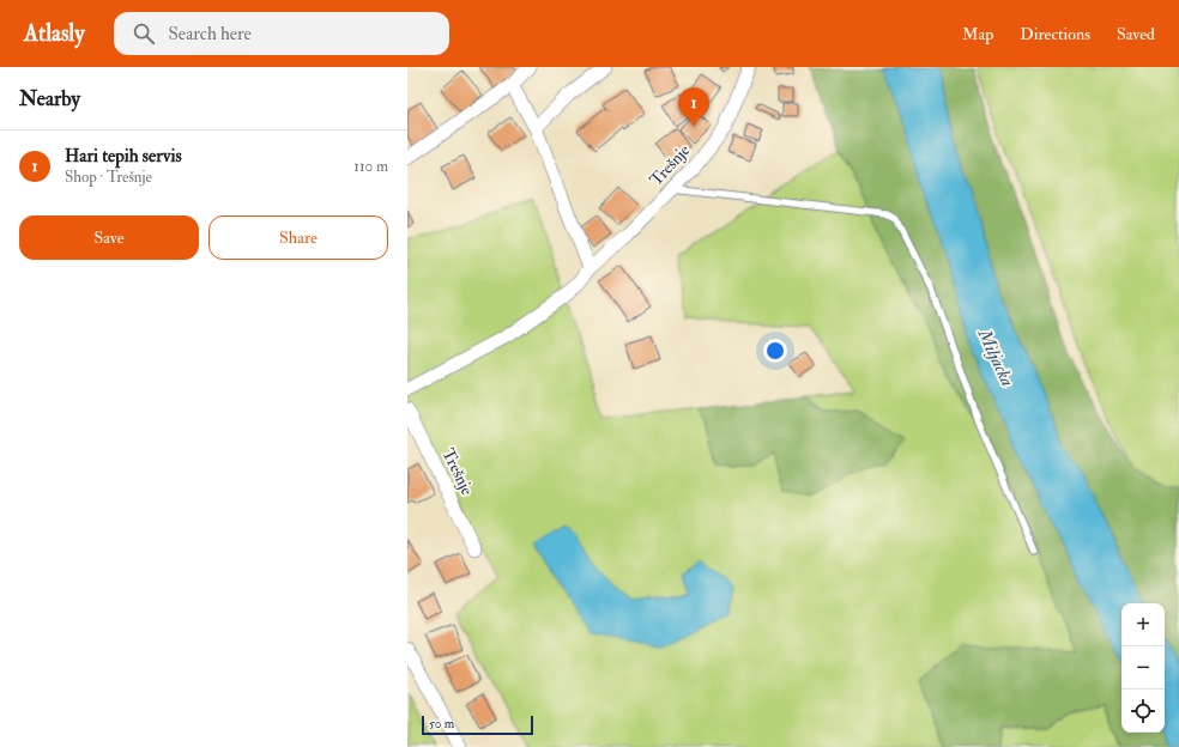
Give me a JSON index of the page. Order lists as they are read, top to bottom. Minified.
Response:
{"streets":{"street":["Trešnje"]},"water":["Miljacka"],"scale_bar":"50 m","page":{"header":"Atlasly","search":"Search here","nav":["Map","Directions","Saved"],"heading":"Nearby","pins":"1","list":[{"mark":"1","name":"Hari tepih servis","note":"Shop · Trešnje","value":"110 m"}],"buttons":["Save","Share"],"map_buttons":["+","−"],"scale":"50 m"}}
